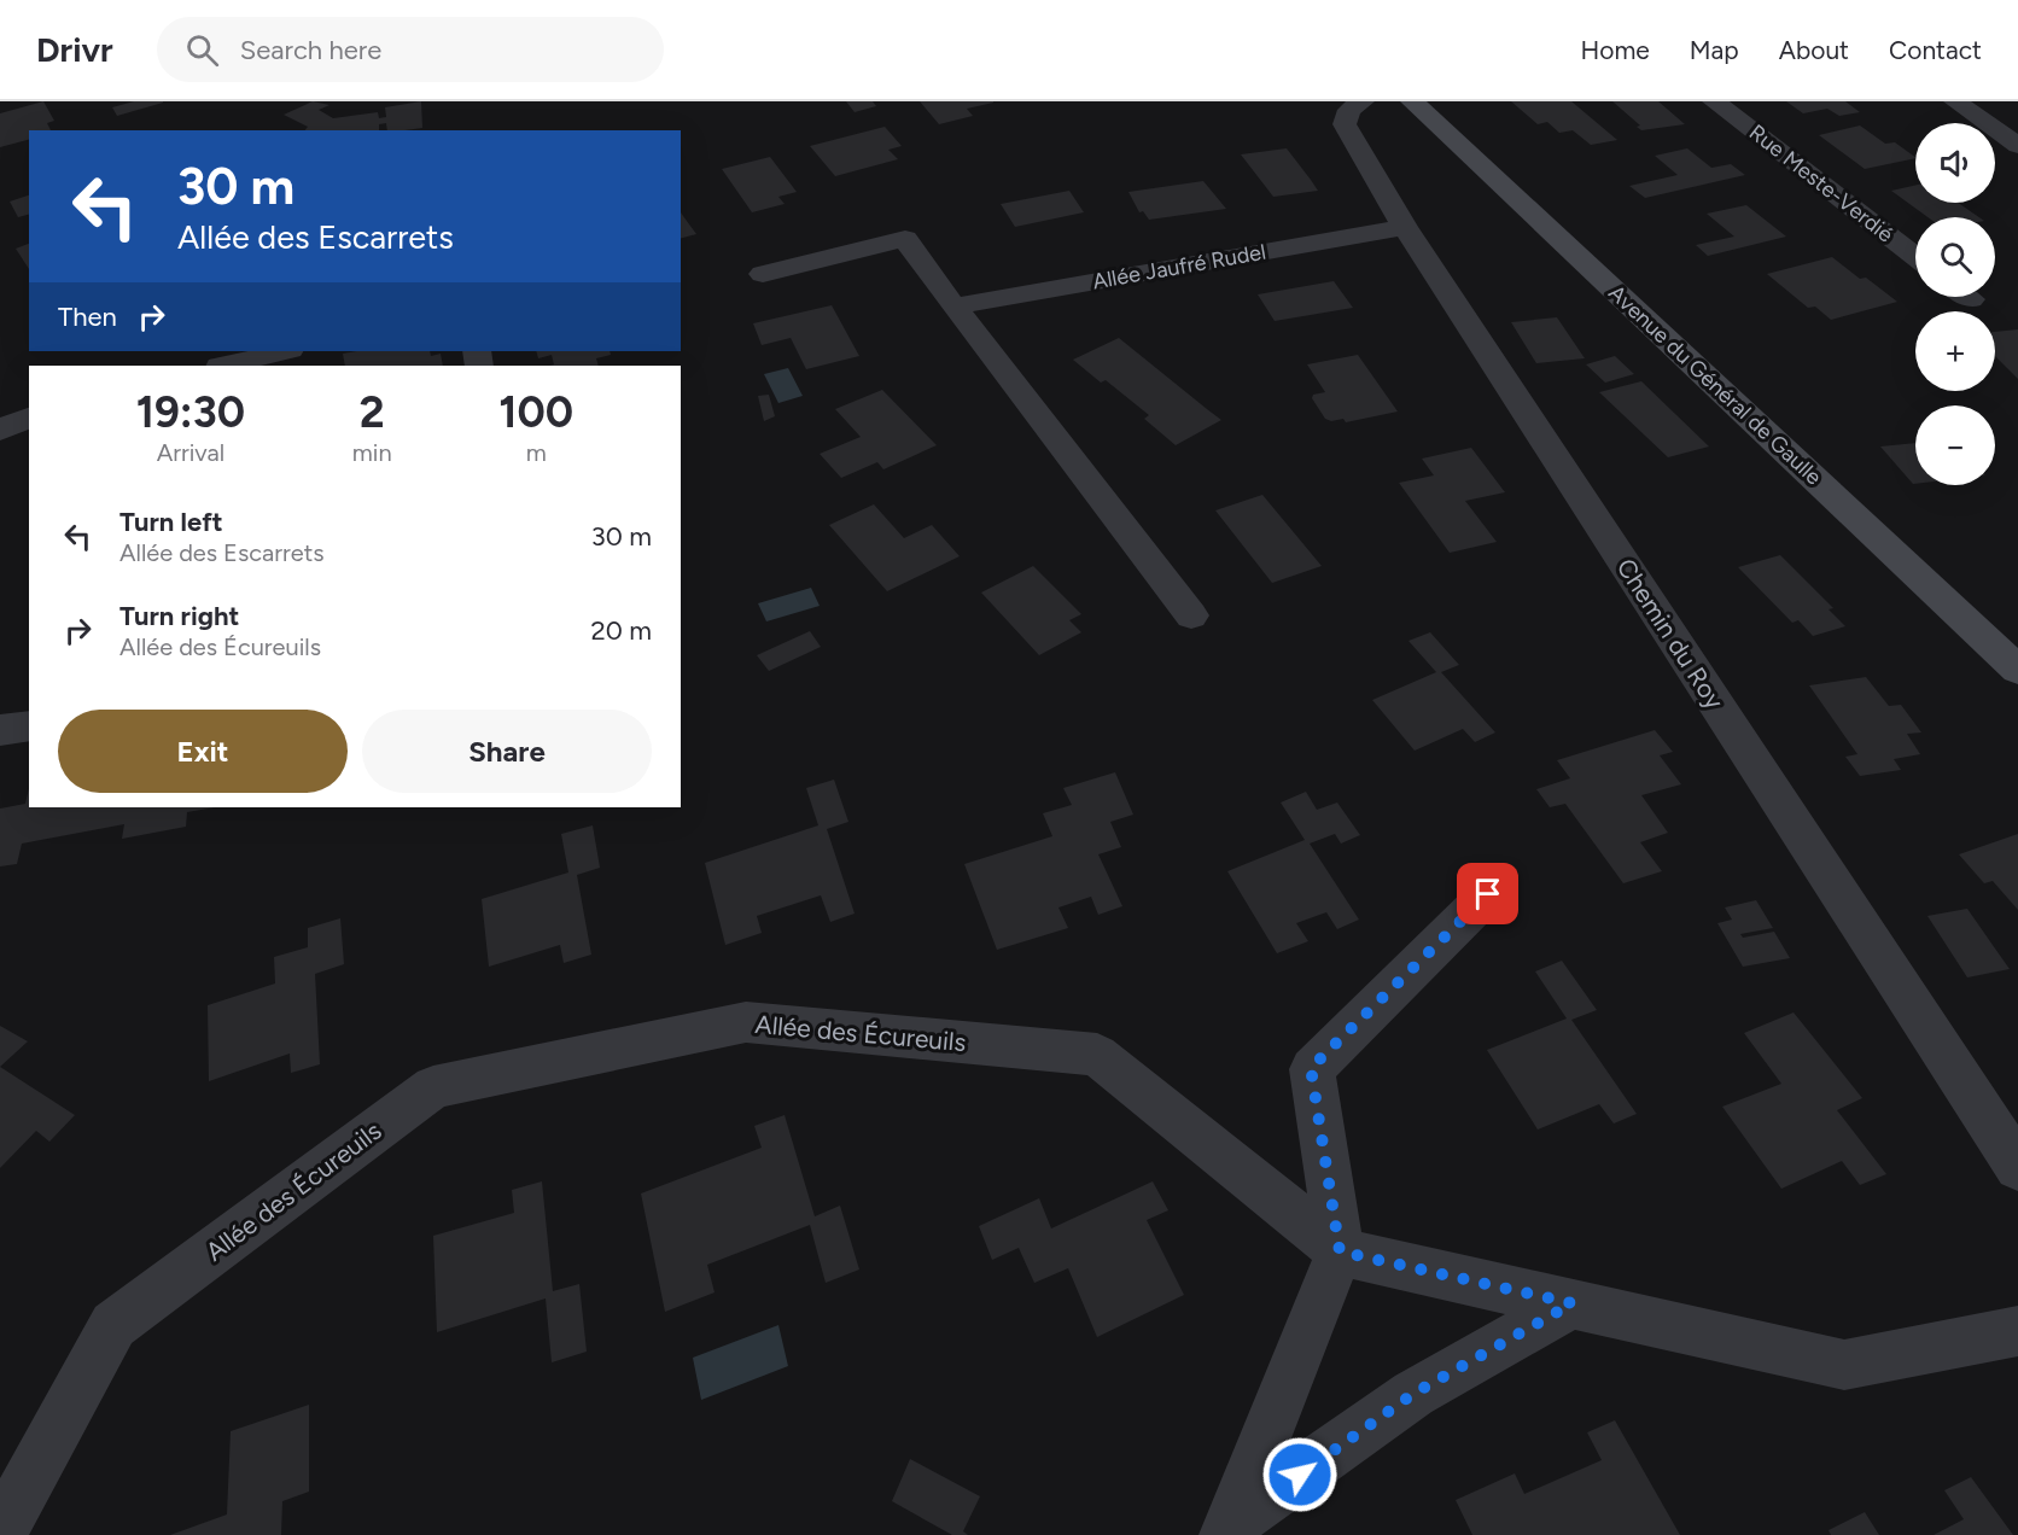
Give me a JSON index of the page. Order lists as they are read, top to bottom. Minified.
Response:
{"streets":{"main road":["Avenue du Général de Gaulle"],"street":["Rue Meste-Verdié","Allée Jaufré Rudel","Chemin du Roy","Allée des Écureuils"]},"crossings":[["Allée Jaufré Rudel","Chemin du Roy"]],"page":{"header":"Drivr","search":"Search here","nav":["Home","Map","About","Contact"],"map_buttons":["+","−"],"turn":["30 m","Allée des Escarrets"],"then":"Then","eta":["19:30","Arrival","2","min","100","m"],"list":[{"name":"Turn left","note":"Allée des Escarrets","value":"30 m"},{"name":"Turn right","note":"Allée des Écureuils","value":"20 m"}],"buttons":["Exit","Share"]}}
